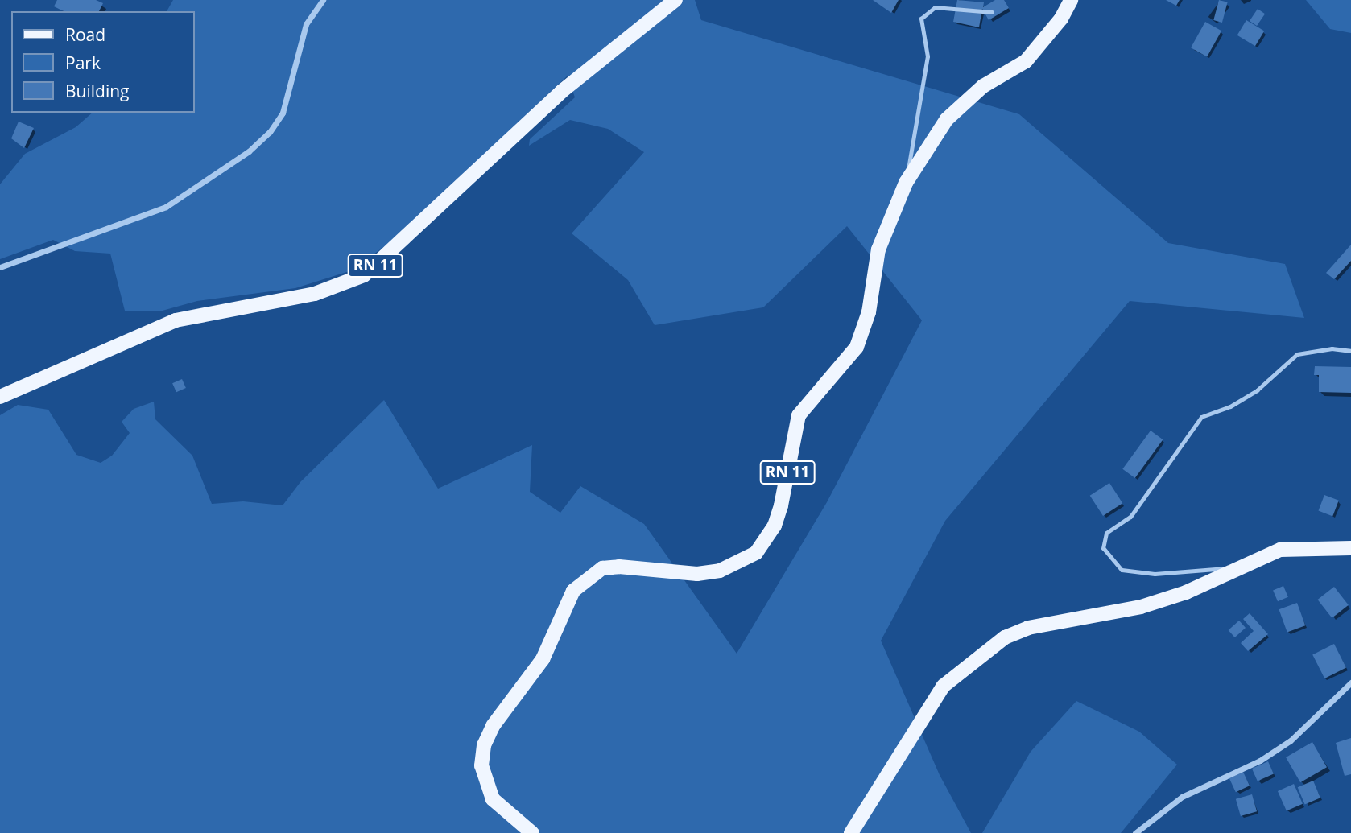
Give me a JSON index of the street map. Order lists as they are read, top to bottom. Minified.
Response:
{"streets":{"main road":["RN 11"]},"legend":["Road","Park","Building"]}
